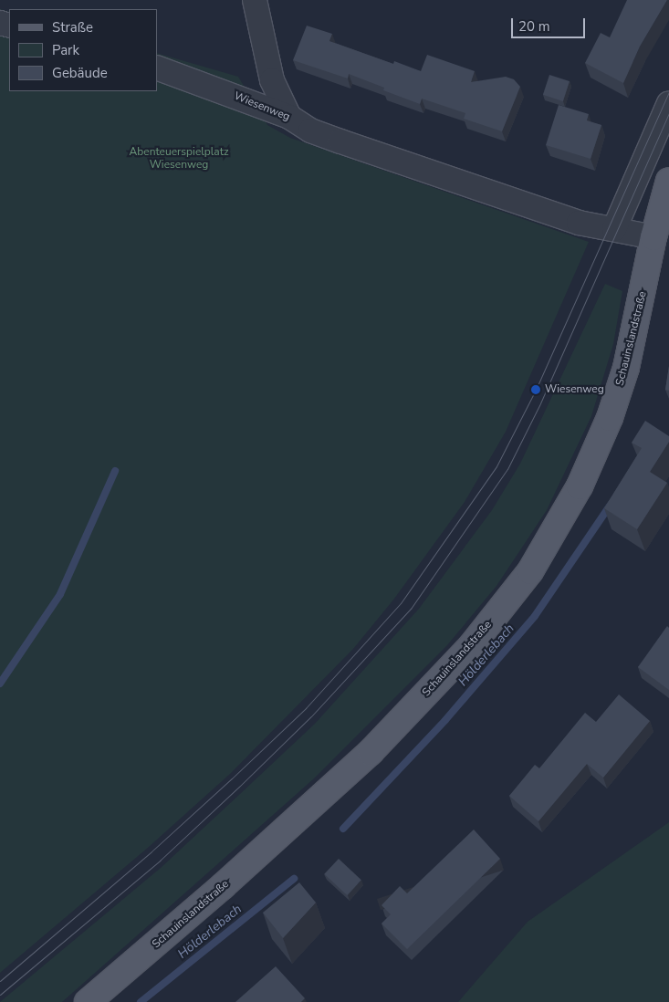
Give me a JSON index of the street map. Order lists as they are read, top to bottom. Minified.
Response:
{"streets":{"main road":["Schauinslandstraße"],"street":["Wiesenweg"]},"crossings":[["Wiesenweg","Schauinslandstraße"]],"water":["Hölderlebach"],"parks":["Abenteuerspielplatz Wiesenweg"],"places":["Wiesenweg"],"legend":["Straße","Park","Gebäude"],"scale_bar":"20 m"}
